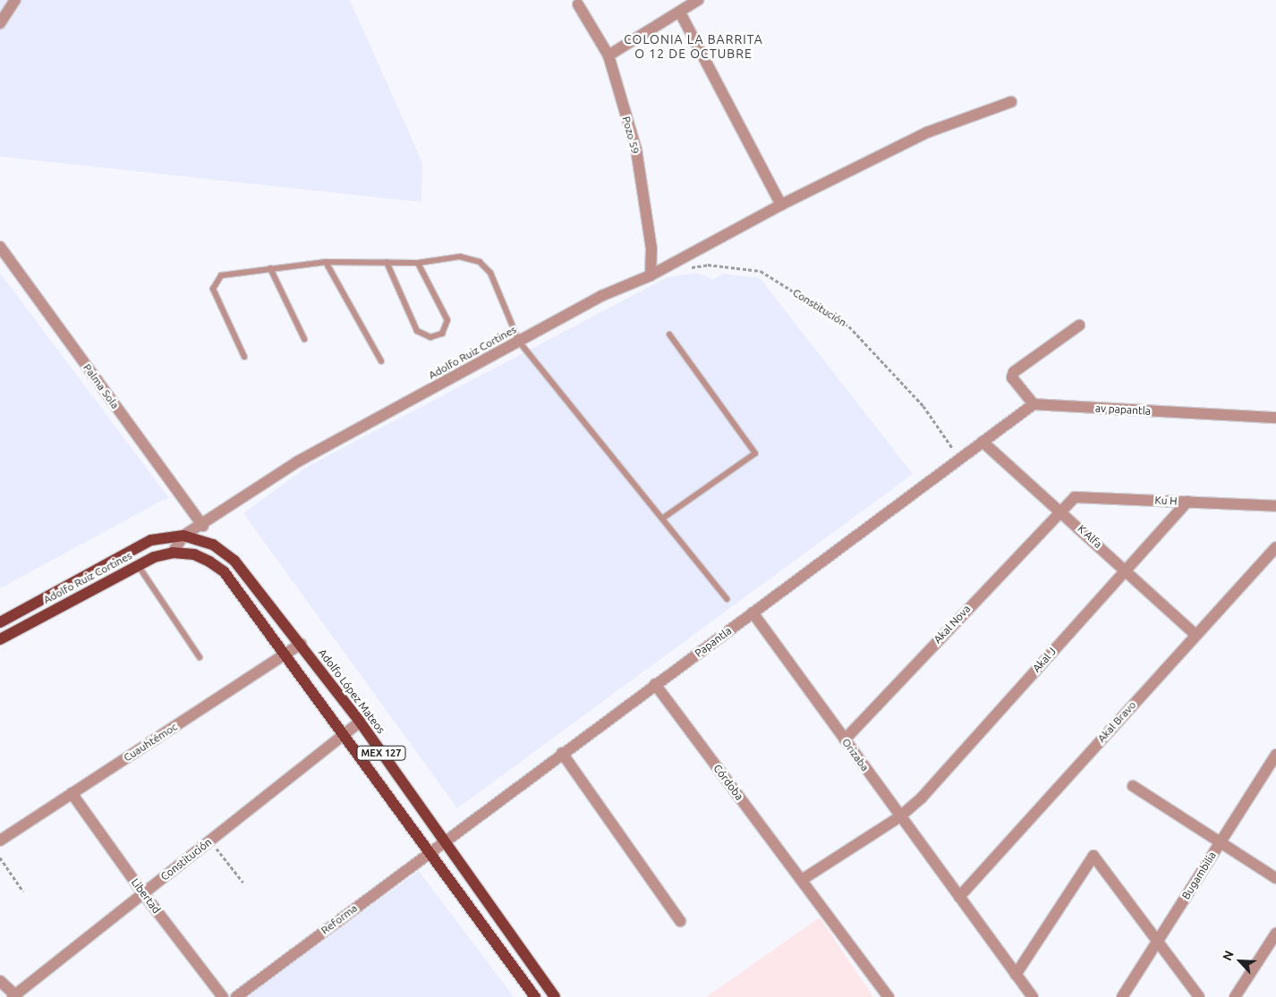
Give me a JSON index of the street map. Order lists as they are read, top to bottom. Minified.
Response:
{"streets":{"main road":["Adolfo Ruiz Cortines","Adolfo López Mateos","MEX 127"],"street":["Pozo 59","Constitución","Palma Sola","av papantla","Ku H","K Alfa","Akal Nova","Papantla","Akal J","Akal Bravo","Cuauhtémoc","Orizaba","Córdoba","Bugambilia","Libertad","Reforma"]},"crossings":[["Pozo 59","Adolfo Ruiz Cortines"],["Constitución","Papantla"],["Constitución","Adolfo López Mateos"],["Constitución","MEX 127"],["Constitución","Libertad"],["Adolfo Ruiz Cortines","Palma Sola"],["Adolfo Ruiz Cortines","Adolfo López Mateos"],["Adolfo Ruiz Cortines","MEX 127"],["Ku H","K Alfa"],["Ku H","Akal Nova"],["Ku H","Akal J"],["K Alfa","Akal Nova"],["K Alfa","Papantla"],["K Alfa","Akal J"],["K Alfa","Akal Bravo"],["Akal Nova","Orizaba"],["Papantla","Adolfo López Mateos"],["Papantla","Orizaba"],["Papantla","Córdoba"],["Papantla","Reforma"],["Akal J","Orizaba"],["Akal J","Córdoba"],["Adolfo López Mateos","Cuauhtémoc"],["Adolfo López Mateos","Reforma"],["Akal Bravo","Orizaba"],["Cuauhtémoc","MEX 127"],["Cuauhtémoc","Libertad"],["MEX 127","Reforma"]],"districts":["COLONIA LA BARRITA O 12 DE OCTUBRE"],"north":"top left"}
